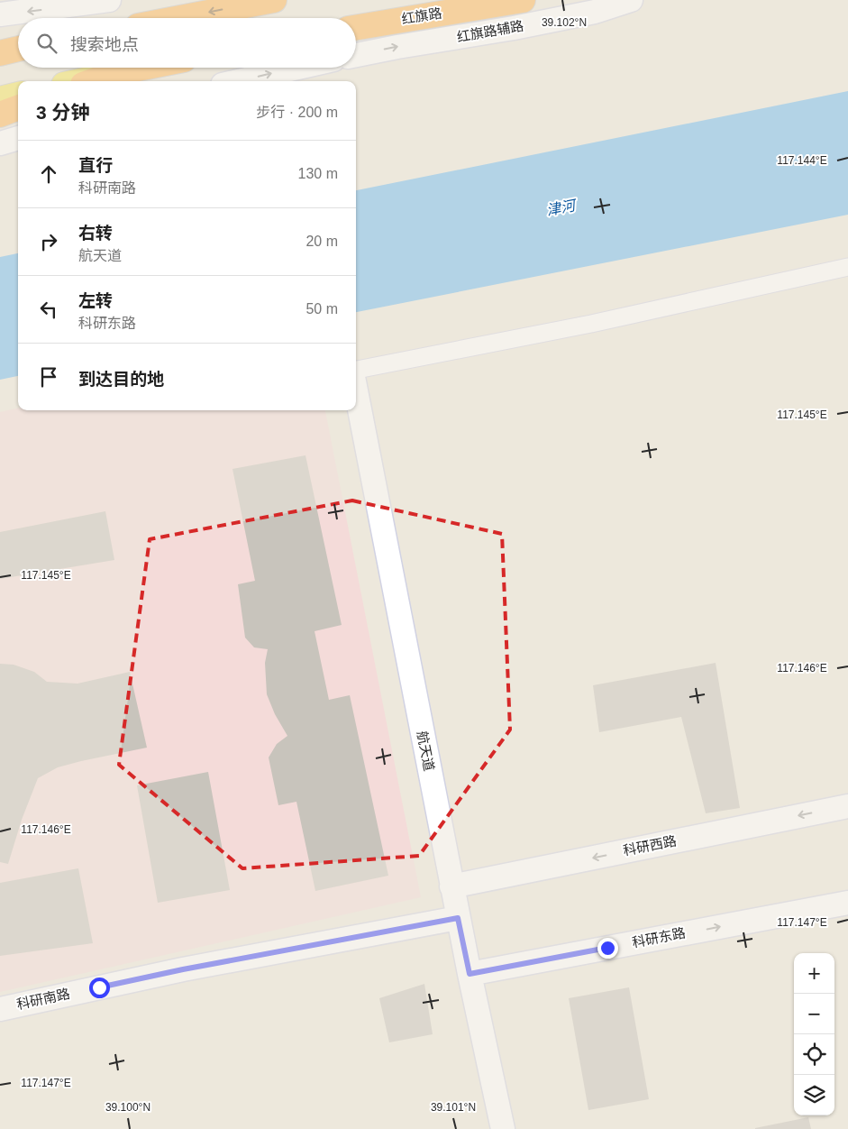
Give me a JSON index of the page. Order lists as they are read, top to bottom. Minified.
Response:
{"streets":{"highway":["红旗路"],"street":["红旗路辅路","航天道","科研西路","科研东路","科研南路"]},"crossings":[["航天道","科研西路"],["航天道","科研东路"],["航天道","科研南路"]],"one_way":["红旗路辅路","科研西路","科研东路"],"water":["津河"],"page":{"search":"搜索地点","heading":["3 分钟","步行 · 200 m"],"list":[["直行","科研南路","130 m"],["右转","航天道","20 m"],["左转","科研东路","50 m"],"到达目的地"],"map_buttons":["+","−"]},"coordinates":["39.102°N","117.144°E","117.145°E","117.146°E","117.147°E","39.100°N","39.101°N"]}
